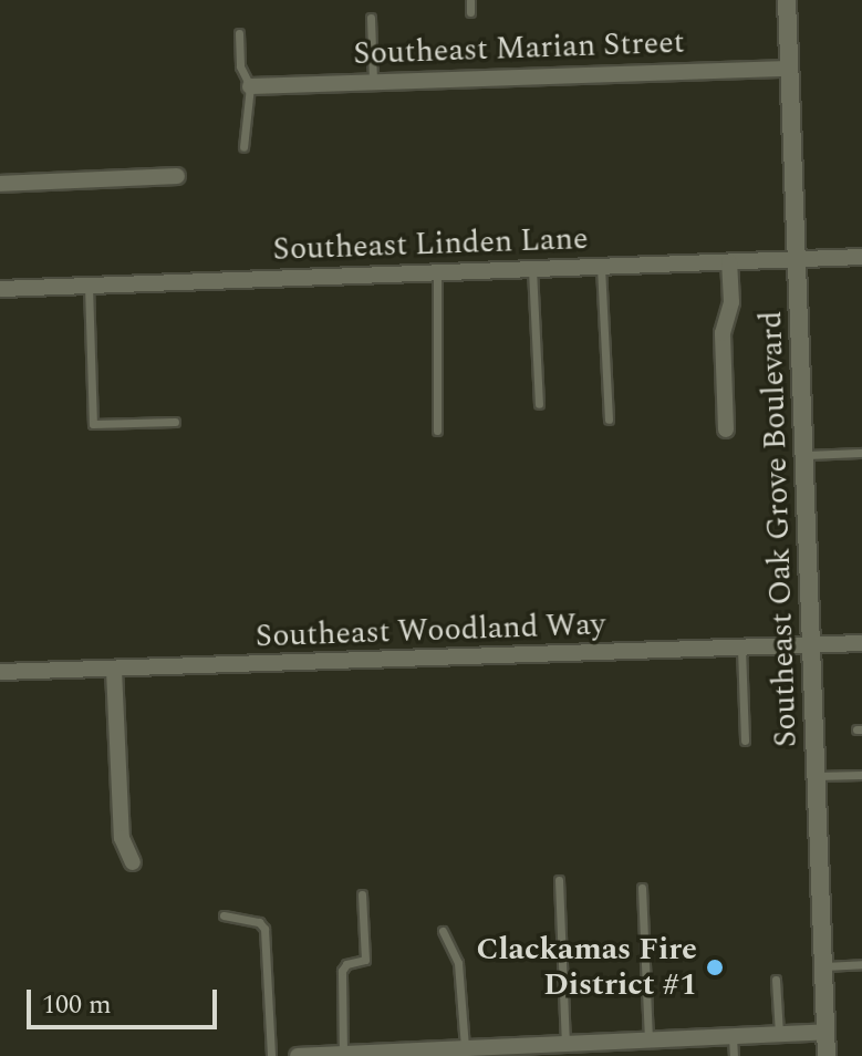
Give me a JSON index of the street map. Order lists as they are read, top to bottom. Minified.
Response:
{"streets":{"street":["Southeast Marian Street","Southeast Linden Lane","Southeast Oak Grove Boulevard","Southeast Woodland Way"]},"crossings":[["Southeast Marian Street","Southeast Oak Grove Boulevard"],["Southeast Linden Lane","Southeast Oak Grove Boulevard"],["Southeast Oak Grove Boulevard","Southeast Woodland Way"]],"places":["Clackamas Fire District #1"],"scale_bar":"100 m"}
